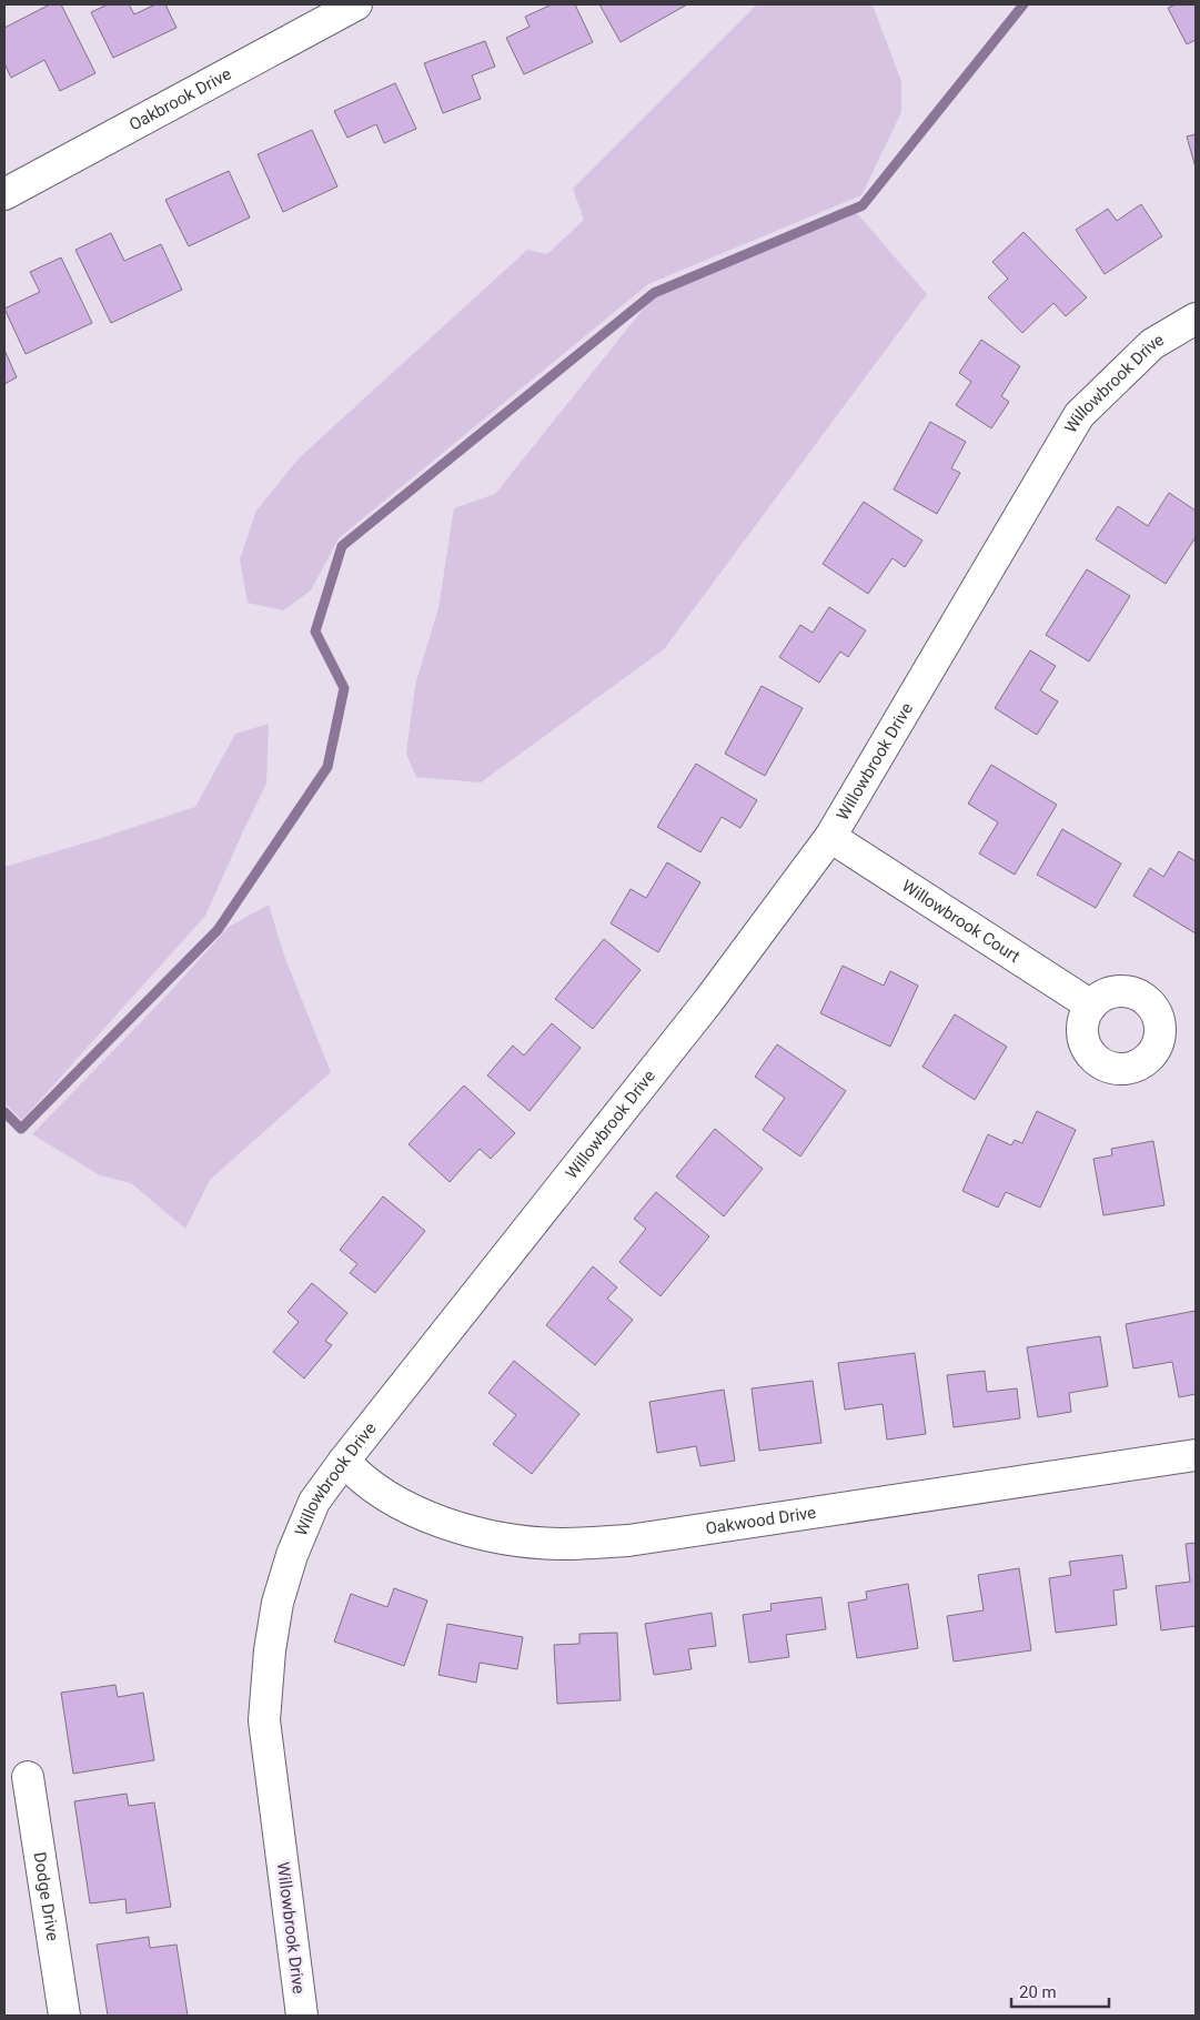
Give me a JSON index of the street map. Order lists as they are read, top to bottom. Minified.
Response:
{"streets":{"street":["Oakbrook Drive","Willowbrook Drive","Willowbrook Court","Oakwood Drive","Dodge Drive"]},"crossings":[["Willowbrook Drive","Willowbrook Court"],["Willowbrook Drive","Oakwood Drive"]],"scale_bar":"20 m"}
